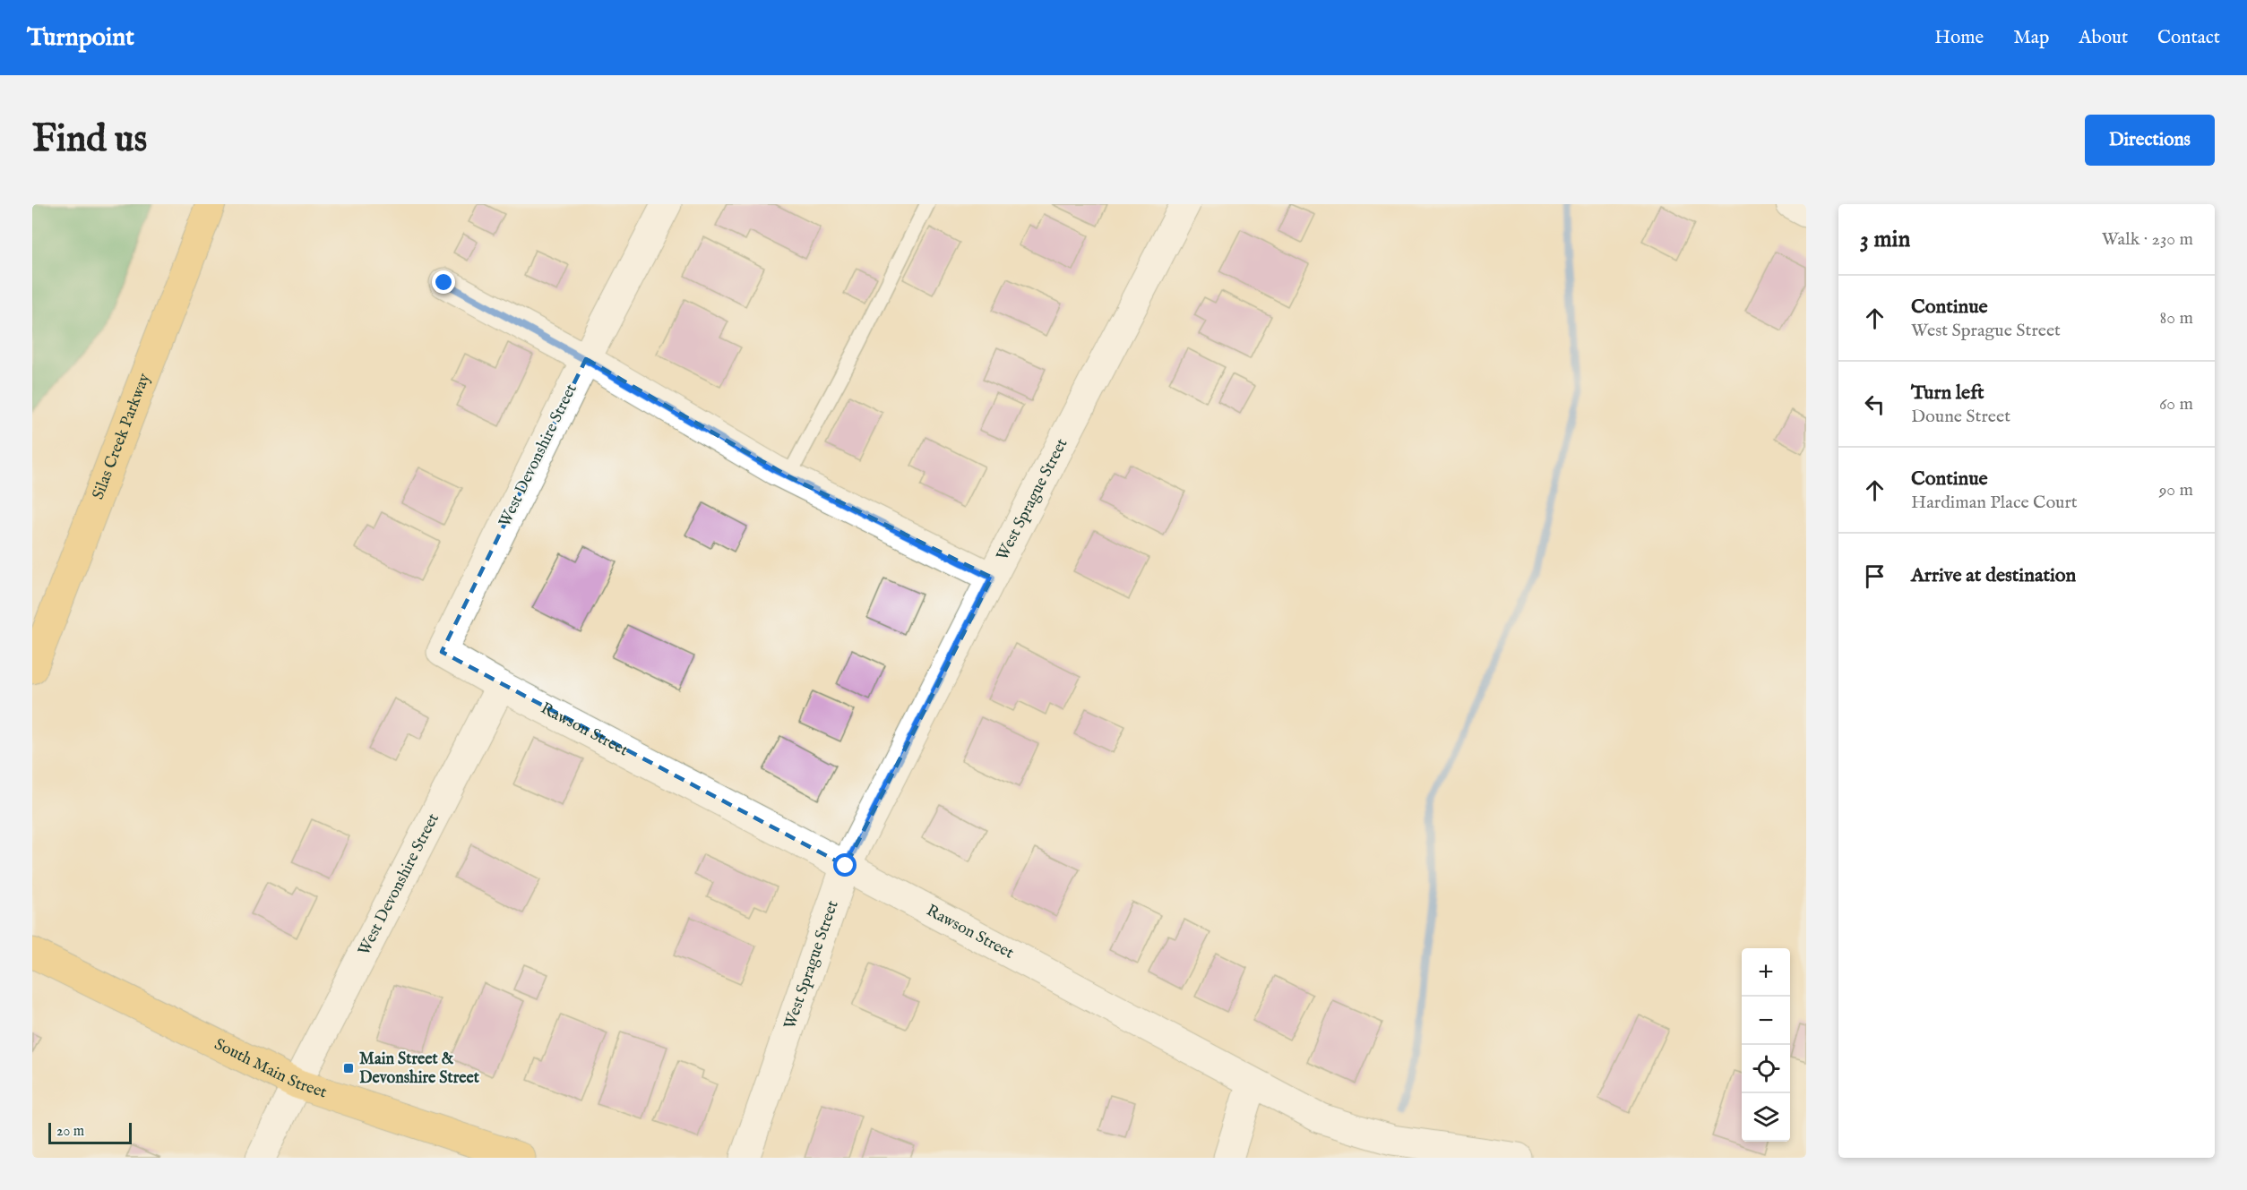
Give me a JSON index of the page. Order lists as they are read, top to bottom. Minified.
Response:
{"streets":{"main road":["Silas Creek Parkway","South Main Street"],"street":["West Devonshire Street","West Sprague Street","Rawson Street"]},"crossings":[["West Devonshire Street","Rawson Street"],["West Devonshire Street","South Main Street"],["West Sprague Street","Rawson Street"]],"places":{"transit":["Main Street & Devonshire Street"]},"scale_bar":"20 m","page":{"header":"Turnpoint","nav":["Home","Map","About","Contact"],"buttons":"Directions","title":"Find us","heading":["3 min","Walk · 230 m"],"list":[["Continue","West Sprague Street","80 m"],["Turn left","Doune Street","60 m"],["Continue","Hardiman Place Court","90 m"],"Arrive at destination"],"map_buttons":["+","−"],"scale":"20 m"}}
